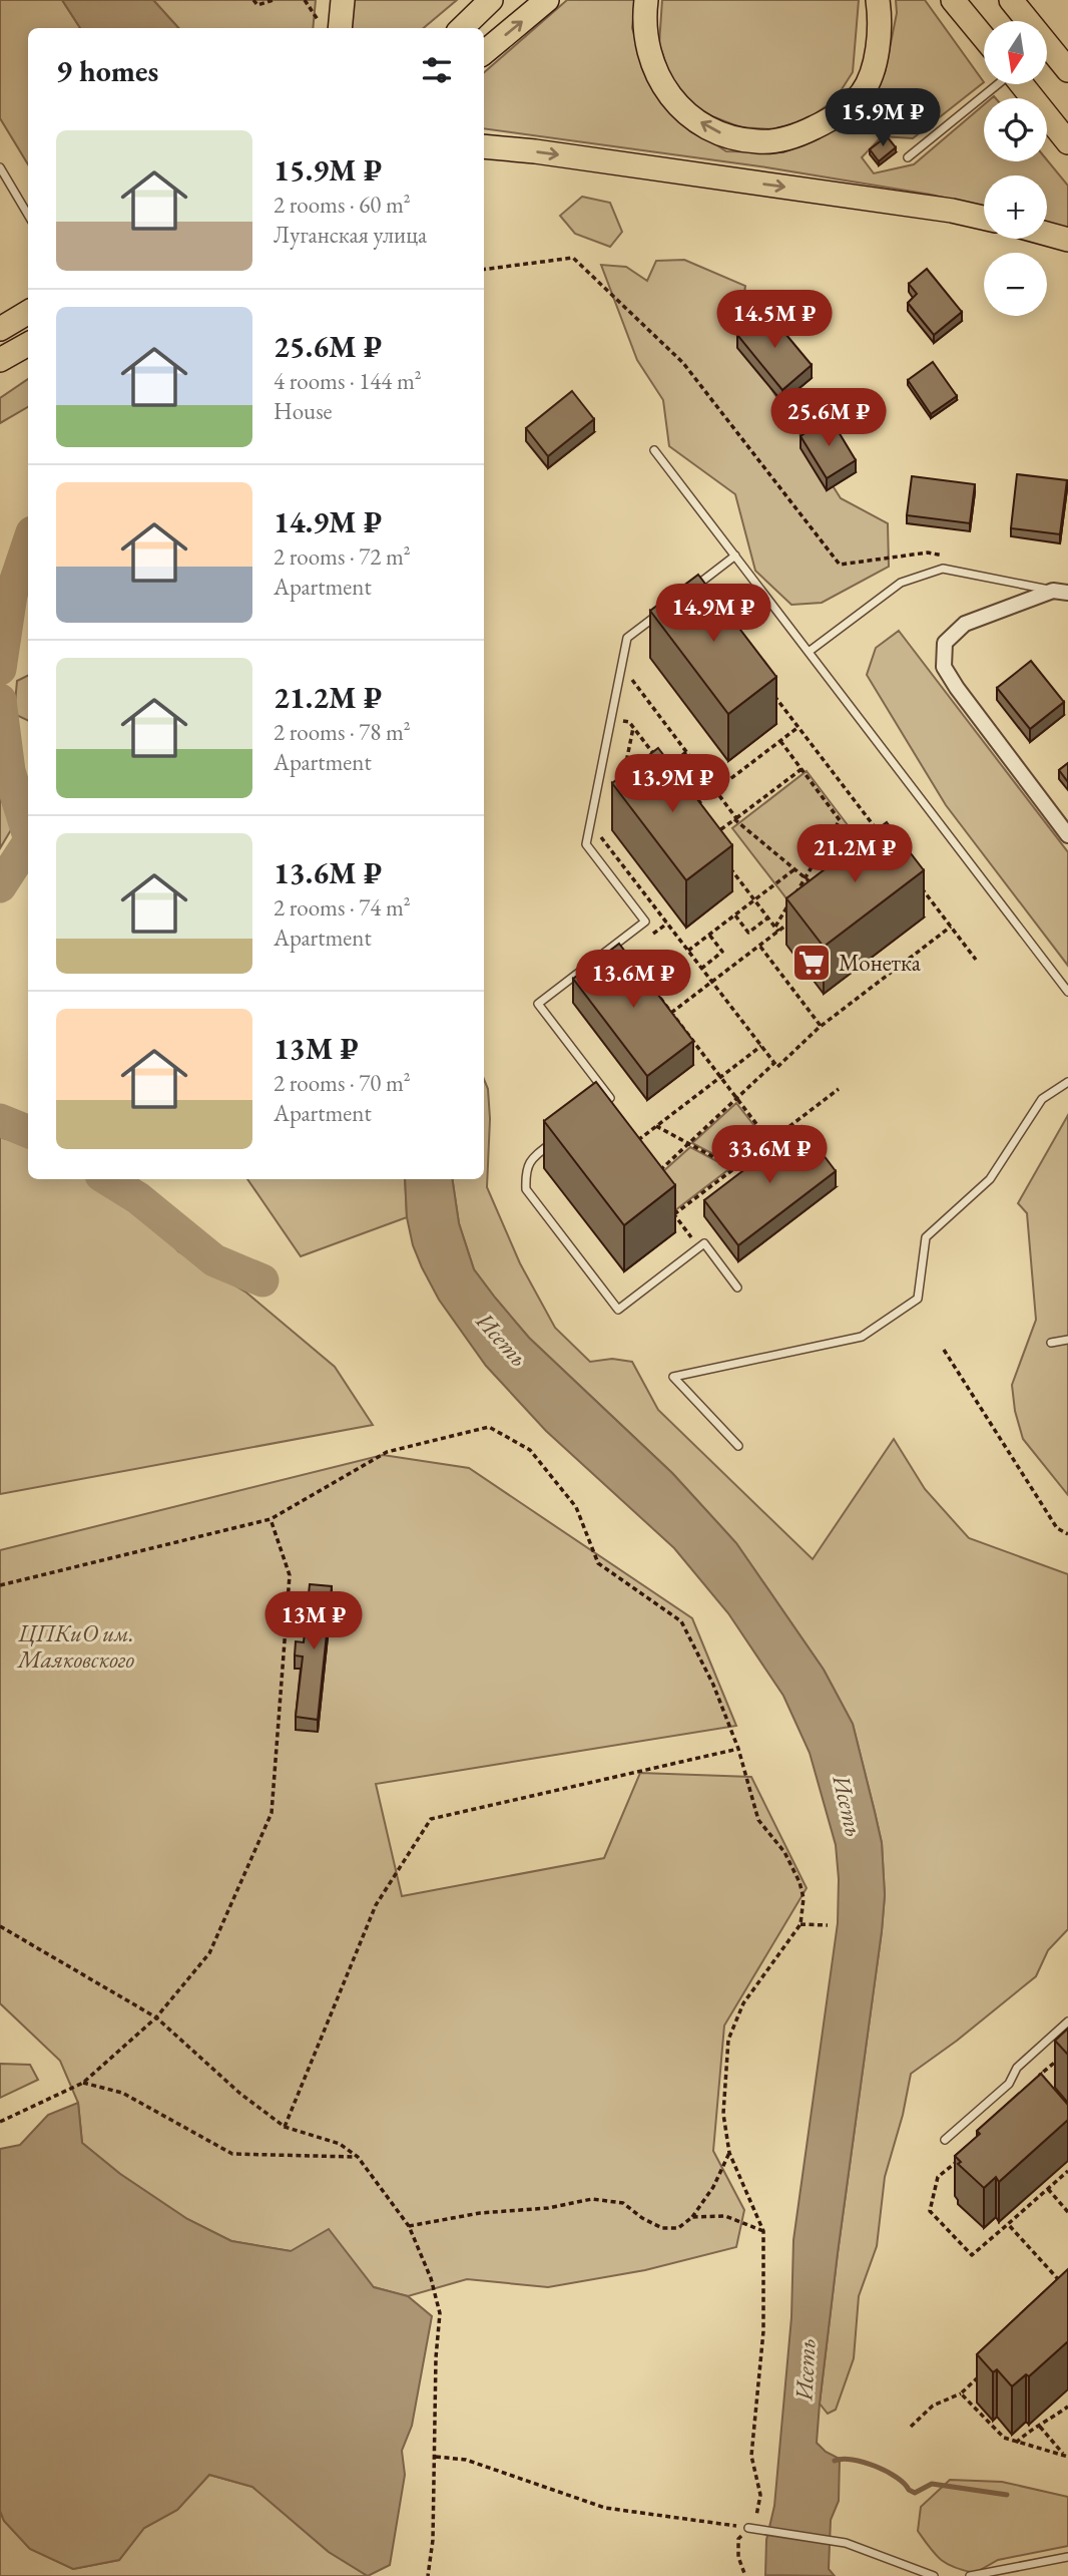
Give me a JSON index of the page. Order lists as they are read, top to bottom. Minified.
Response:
{"water":["Исеть"],"parks":["ЦПКиО им. Маяковского"],"places":{"supermarket":["Монетка"]},"north":"bottom","page":{"map_buttons":["+","−"],"heading":"9 homes","price":["15.9M ₽","14.5M ₽","25.6M ₽","14.9M ₽","13.9M ₽","21.2M ₽","13.6M ₽","33.6M ₽","13M ₽"],"list":[{"name":"15.9M ₽","note":"2 rooms · 60 m² · Луганская улица"},{"name":"25.6M ₽","note":"4 rooms · 144 m² · House"},{"name":"14.9M ₽","note":"2 rooms · 72 m² · Apartment"},{"name":"21.2M ₽","note":"2 rooms · 78 m² · Apartment"},{"name":"13.6M ₽","note":"2 rooms · 74 m² · Apartment"},{"name":"13M ₽","note":"2 rooms · 70 m² · Apartment"}]}}
